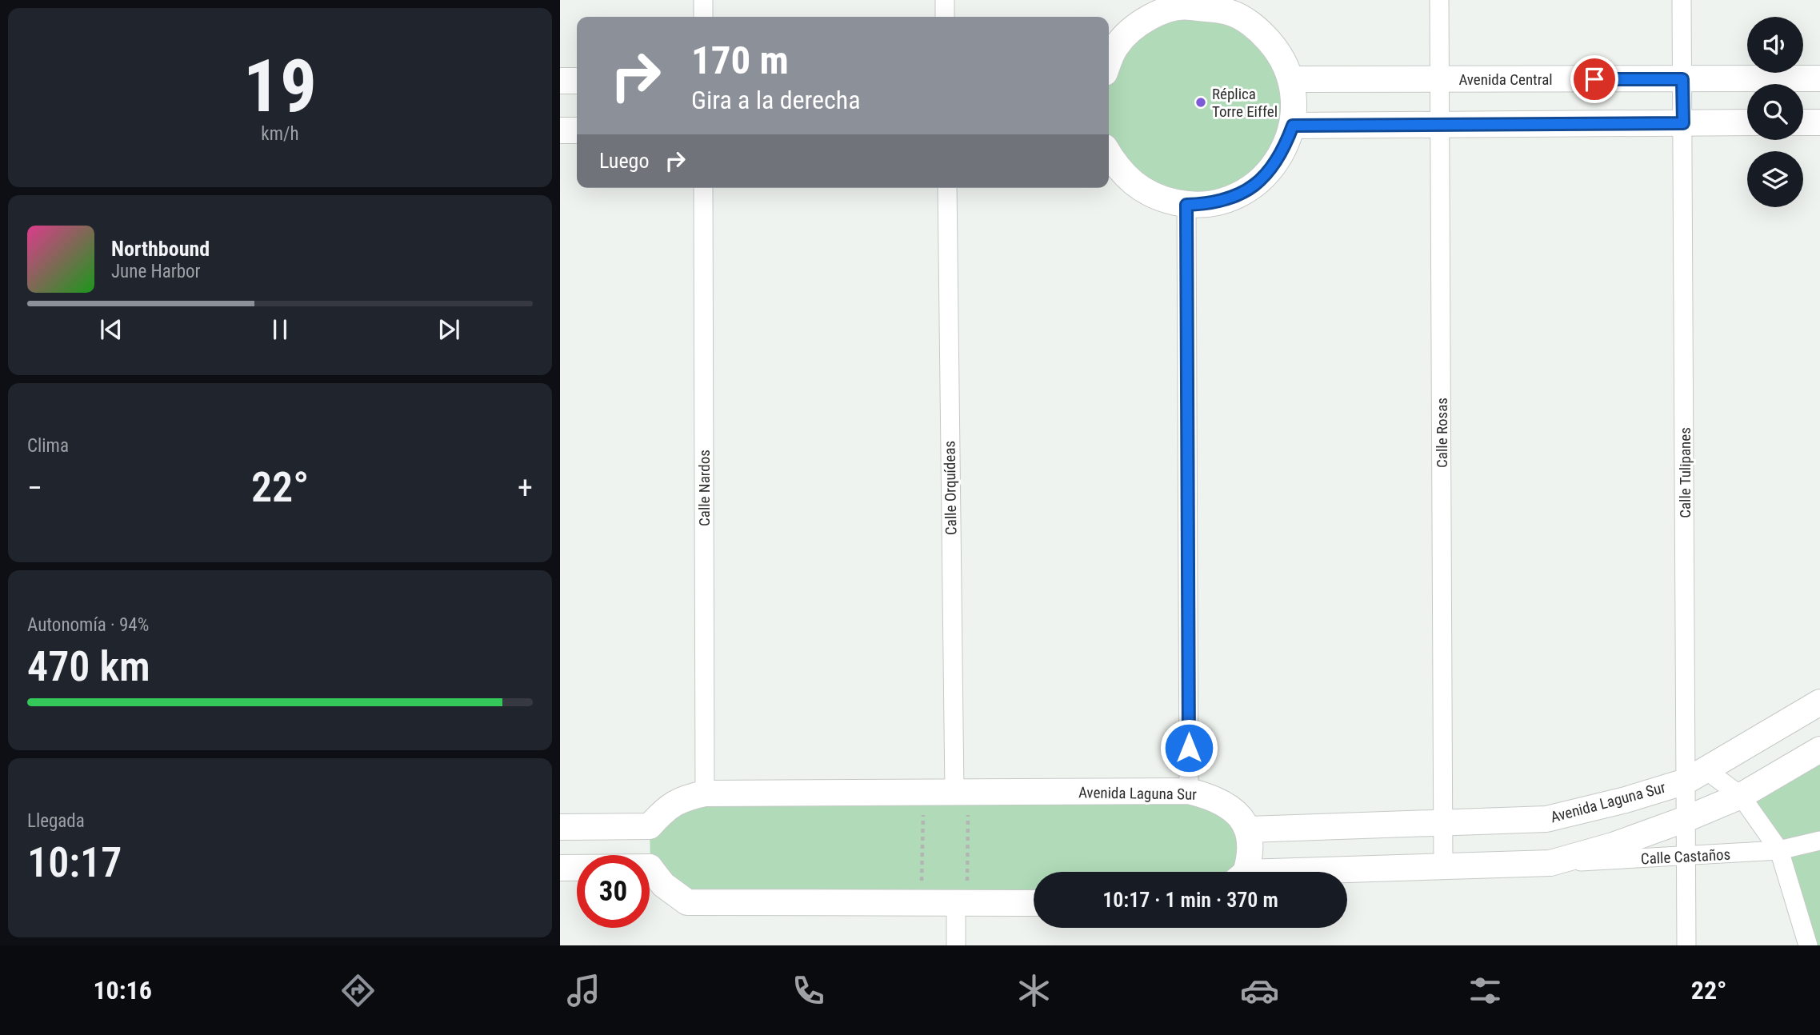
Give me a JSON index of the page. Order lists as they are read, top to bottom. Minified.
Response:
{"streets":{"street":["Avenida Central","Calle Rosas","Calle Tulipanes","Calle Nardos","Calle Orquídeas","Avenida Laguna Sur","Calle Castaños"]},"crossings":[["Avenida Central","Calle Rosas"],["Avenida Central","Calle Tulipanes"],["Calle Rosas","Avenida Laguna Sur"],["Calle Tulipanes","Avenida Laguna Sur"],["Calle Tulipanes","Calle Castaños"],["Calle Nardos","Avenida Laguna Sur"],["Calle Orquídeas","Avenida Laguna Sur"]],"places":["Réplica Torre Eiffel"],"page":{"tile":[["19","km/h"],"Clima",["Autonomía · 94%","470 km"],["Llegada","10:17"]],"turn":["170 m","Gira a la derecha"],"then":"Luego","song":["Northbound","June Harbor"],"heat":["−","22°","+"],"limit":"30","trip":"10:17 · 1 min · 370 m","tabs":["10:16","22°"]}}
